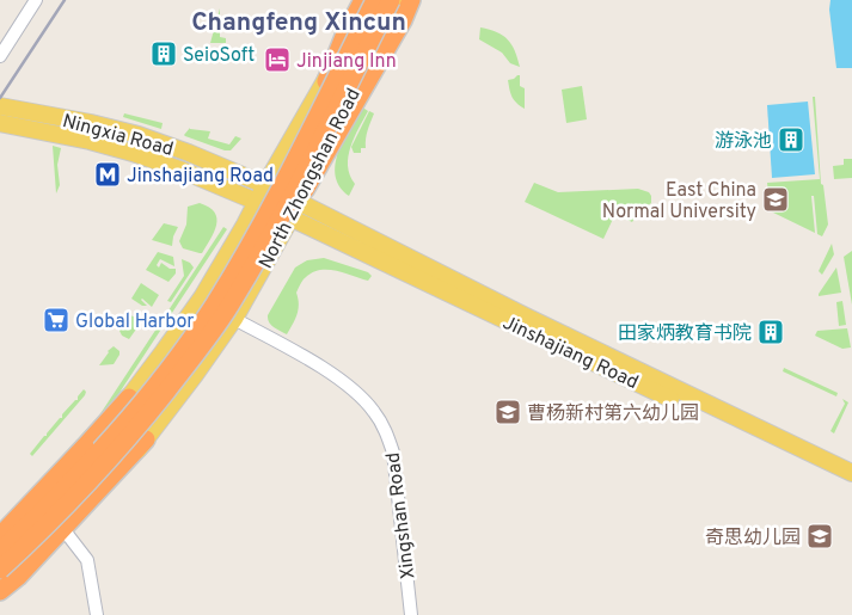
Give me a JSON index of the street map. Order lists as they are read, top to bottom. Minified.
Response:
{"streets":{"main road":["Ningxia Road","North Zhongshan Road","Jinshajiang Road"],"street":["Xingshan Road"]},"crossings":[["Ningxia Road","North Zhongshan Road"],["Ningxia Road","Jinshajiang Road"],["North Zhongshan Road","Jinshajiang Road"],["North Zhongshan Road","Xingshan Road"]],"districts":["Changfeng Xincun"],"places":{"building":["SeioSoft","游泳池","田家炳教育书院"],"hotel":["Jinjiang Inn"],"metro station":["Jinshajiang Road"],"school or university":["East China Normal University","曹杨新村第六幼儿园","奇思幼儿园"],"supermarket":["Global Harbor"]}}
